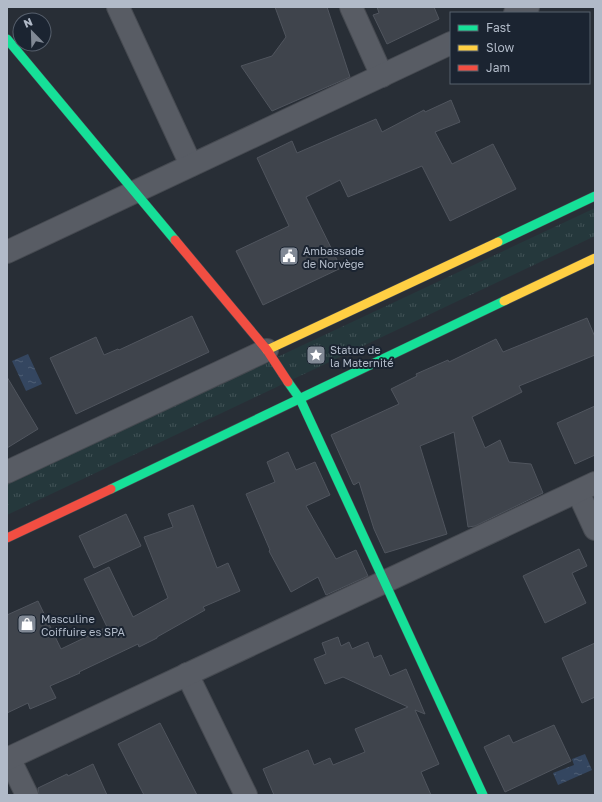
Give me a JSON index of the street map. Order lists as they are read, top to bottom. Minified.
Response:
{"places":{"public building":["Ambassade de Norvège"],"place":["Statue de la Maternité"],"shop":["Masculine Coiffuire es SPA"]},"legend":["Fast","Slow","Jam"],"north":"top left"}
